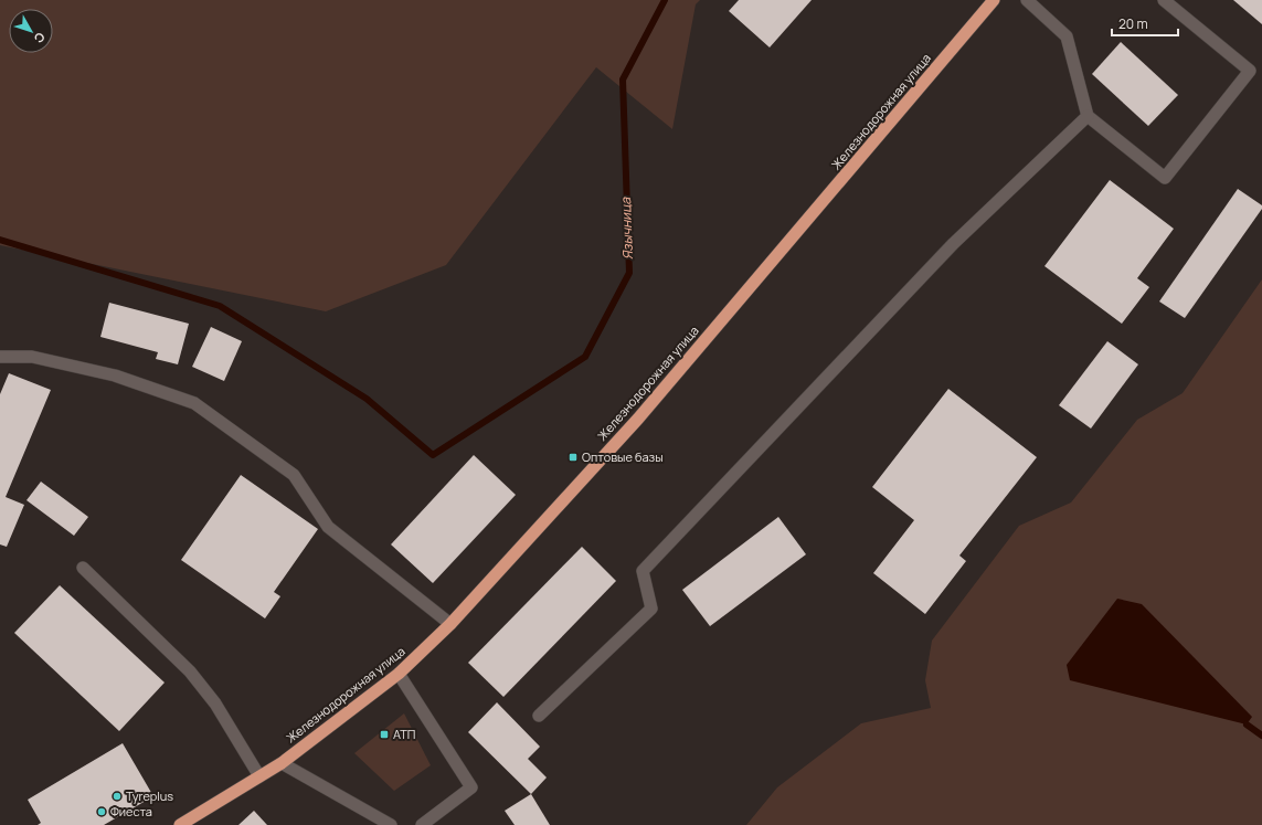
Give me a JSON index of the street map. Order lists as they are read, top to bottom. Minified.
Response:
{"streets":{"highway":["Железнодорожная улица"]},"water":["Язычница"],"places":{"transit":["Оптовые базы","АТП"],"other":["Tyreplus","Фиеста"]},"scale_bar":"20 m","north":"bottom right"}
